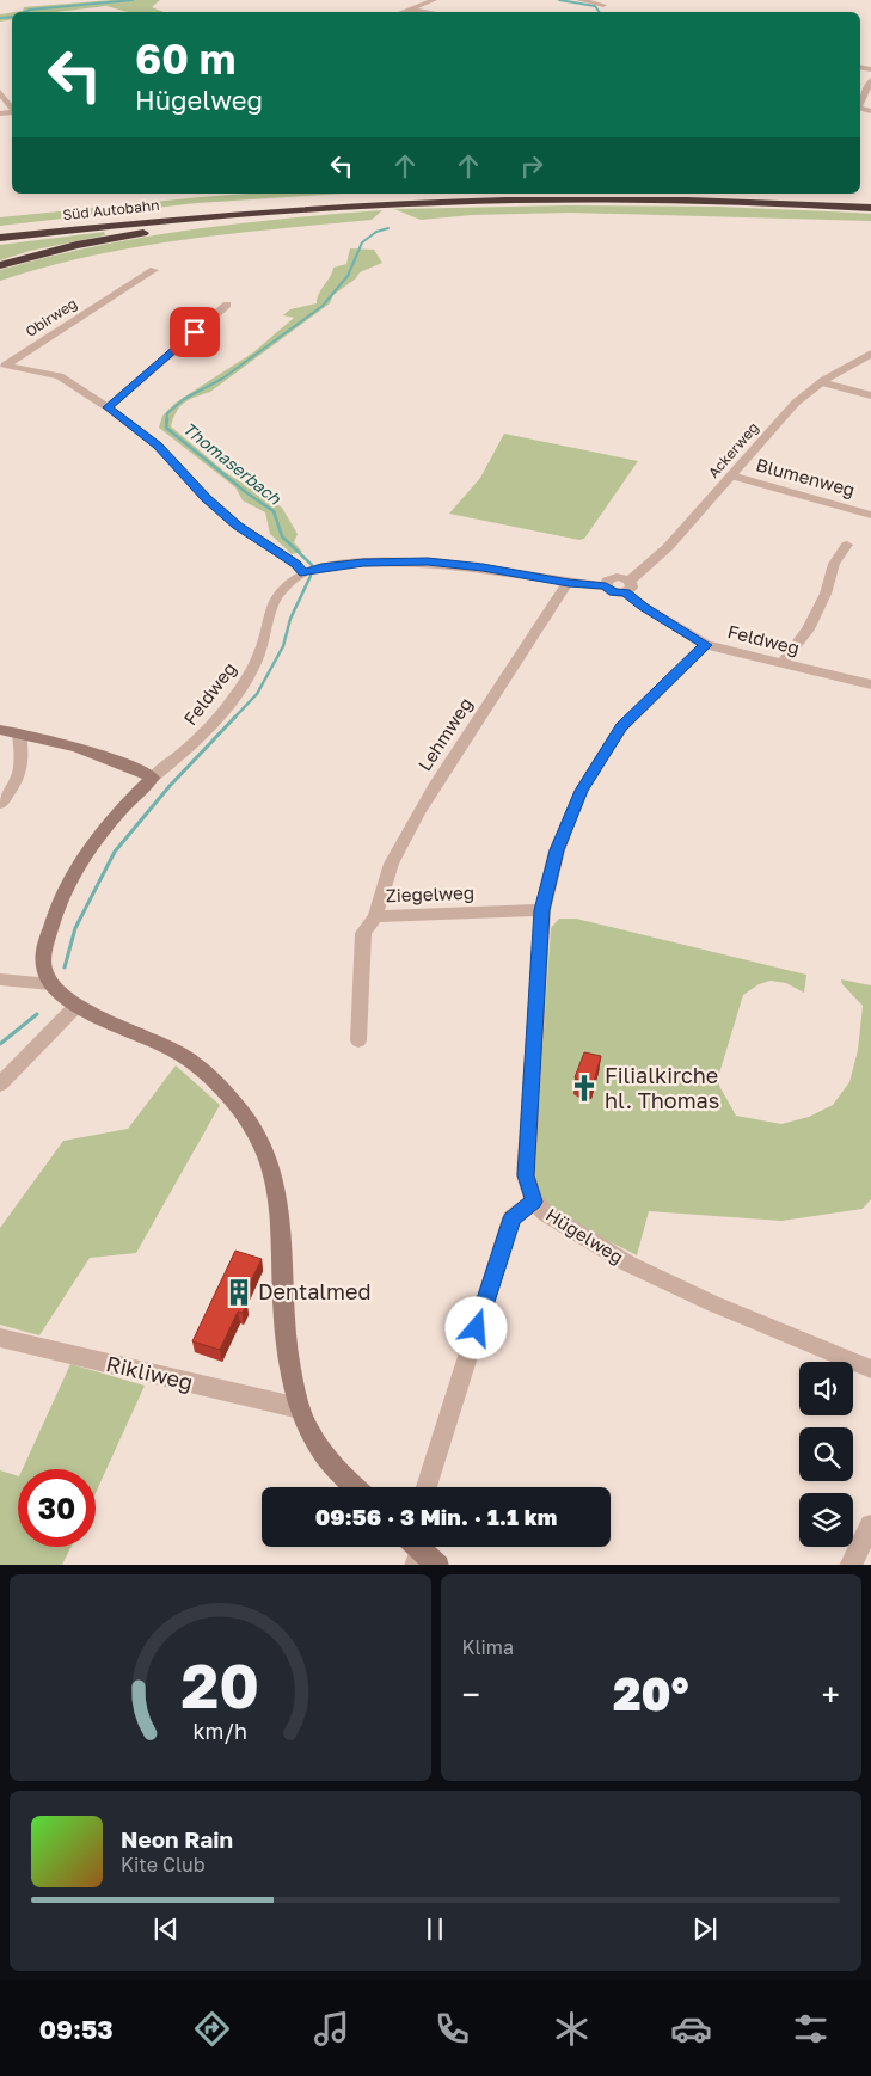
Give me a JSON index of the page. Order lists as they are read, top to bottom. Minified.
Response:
{"streets":{"highway":["Süd Autobahn"],"street":["Obirweg","Ackerweg","Blumenweg","Feldweg","Lehmweg","Ziegelweg","Hügelweg","Rikliweg"]},"crossings":[["Obirweg","Feldweg"],["Ackerweg","Blumenweg"],["Ackerweg","Feldweg"],["Feldweg","Lehmweg"],["Feldweg","Hügelweg"],["Lehmweg","Ziegelweg"],["Ziegelweg","Hügelweg"]],"water":["Thomaserbach"],"places":{"church":["Filialkirche hl. Thomas"],"building":["Dentalmed"]},"page":{"turn":["60 m","Hügelweg"],"limit":"30","trip":"09:56 · 3 Min. · 1.1 km","tile":"Klima","heat":["−","20°","+"],"song":["Neon Rain","Kite Club"],"tabs":"09:53","gauge":["20","km/h"]}}
